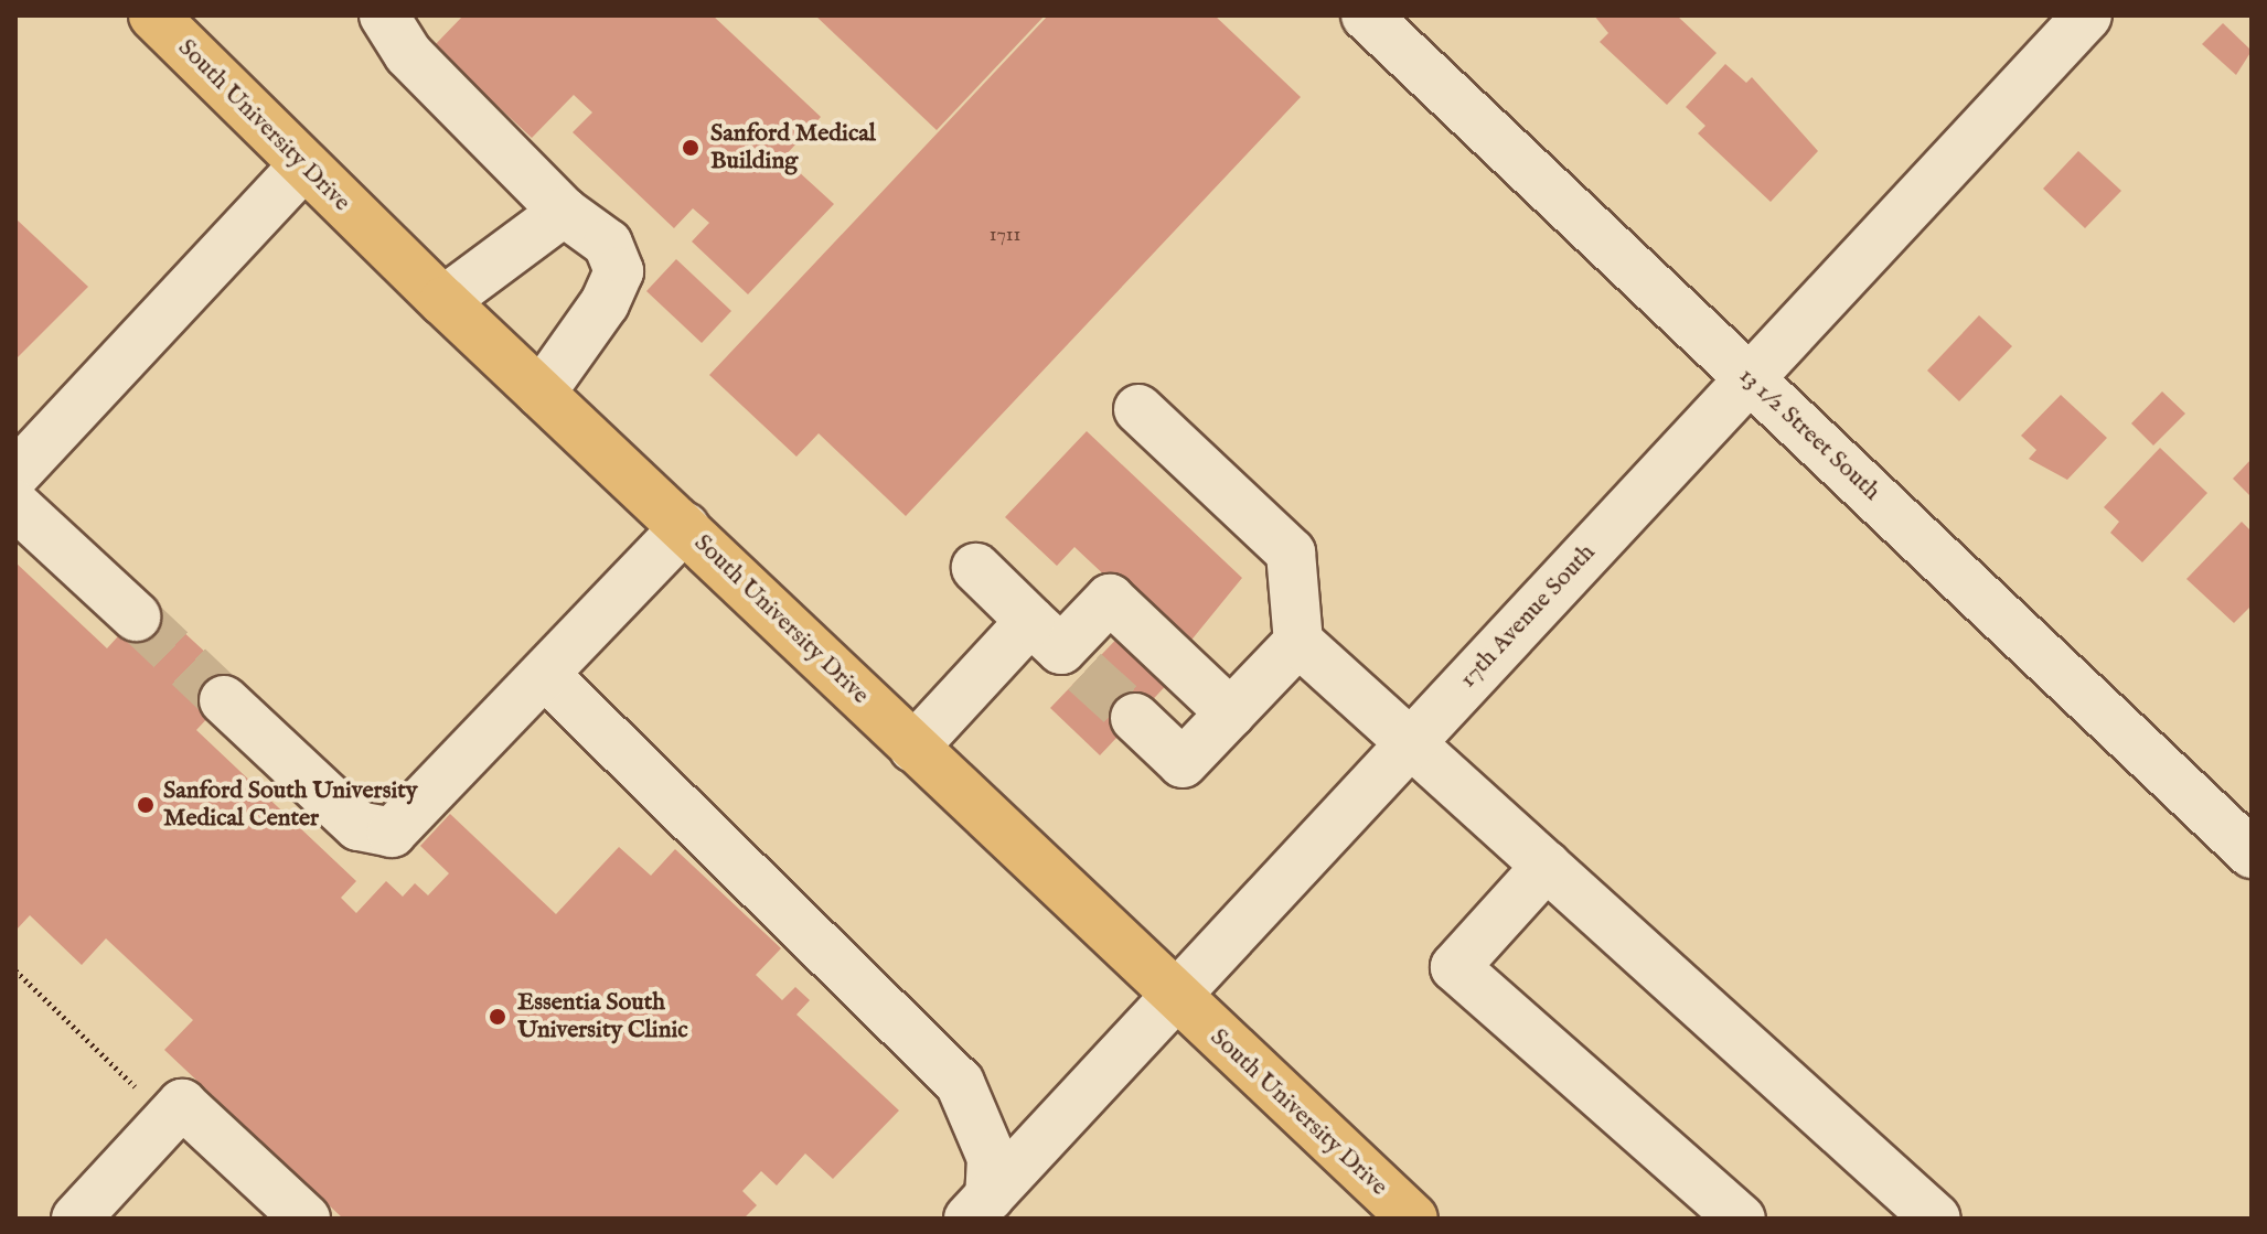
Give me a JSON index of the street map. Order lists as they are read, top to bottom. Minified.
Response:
{"streets":{"main road":["South University Drive"],"street":["13 1/2 Street South","17th Avenue South"]},"crossings":[["South University Drive","17th Avenue South"],["13 1/2 Street South","17th Avenue South"]],"places":["Sanford Medical Building","Sanford South University Medical Center","Essentia South University Clinic"],"house_numbers":["1711"]}
